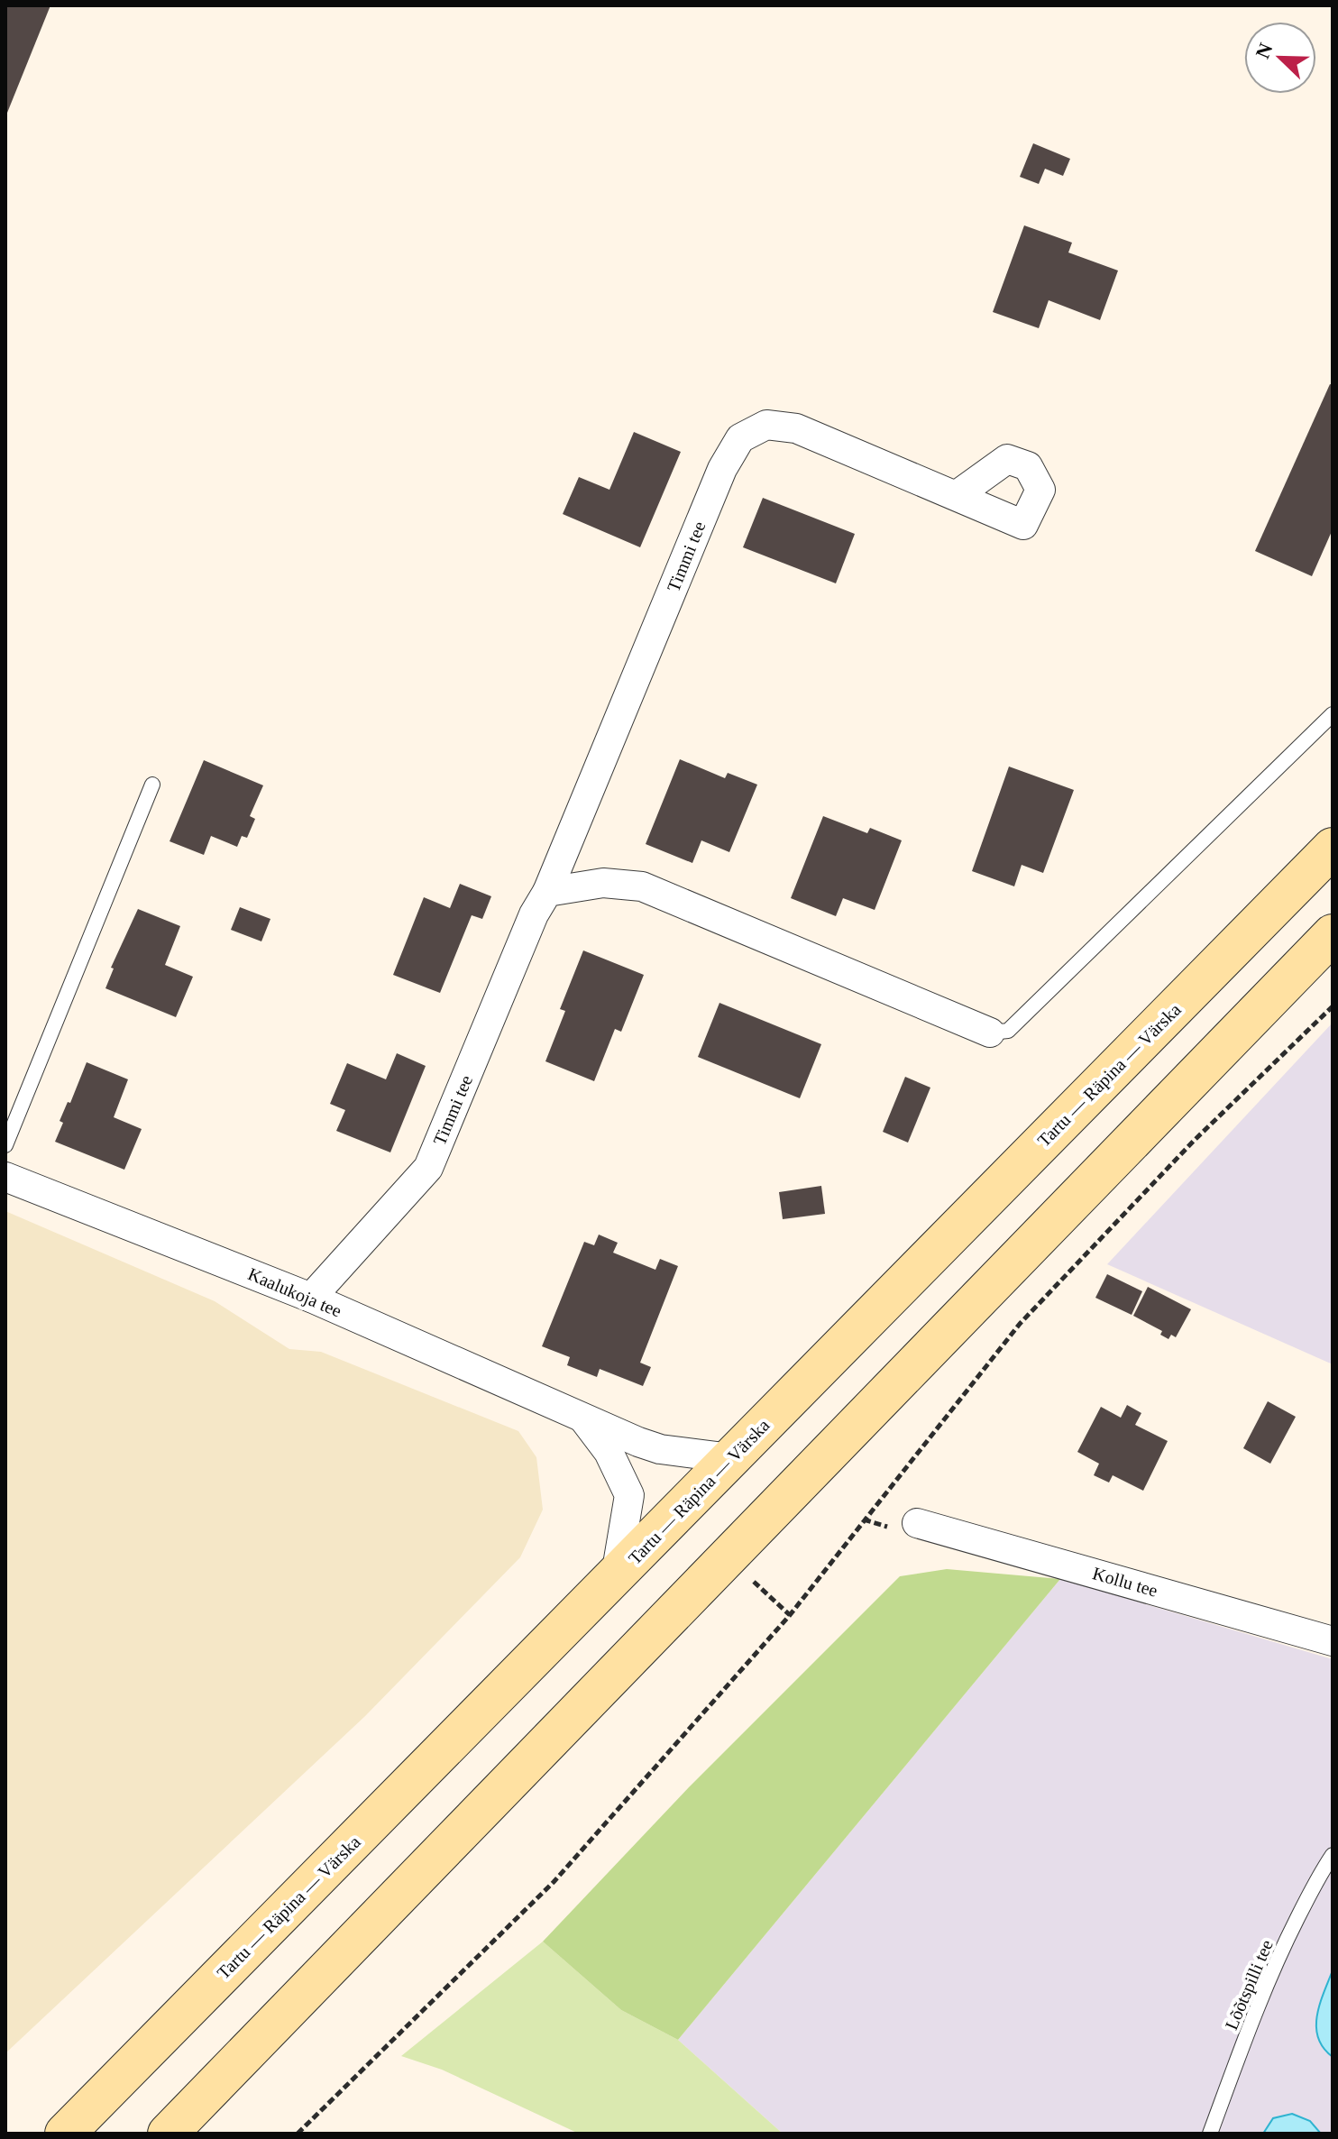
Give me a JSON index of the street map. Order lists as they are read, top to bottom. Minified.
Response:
{"streets":{"main road":["Tartu — Räpina — Värska"],"street":["Timmi tee","Kaalukoja tee","Kollu tee"],"lane":["Lõõtspilli tee"]},"crossings":[["Timmi tee","Kaalukoja tee"],["Tartu — Räpina — Värska","Kaalukoja tee"]],"north":"top left"}
